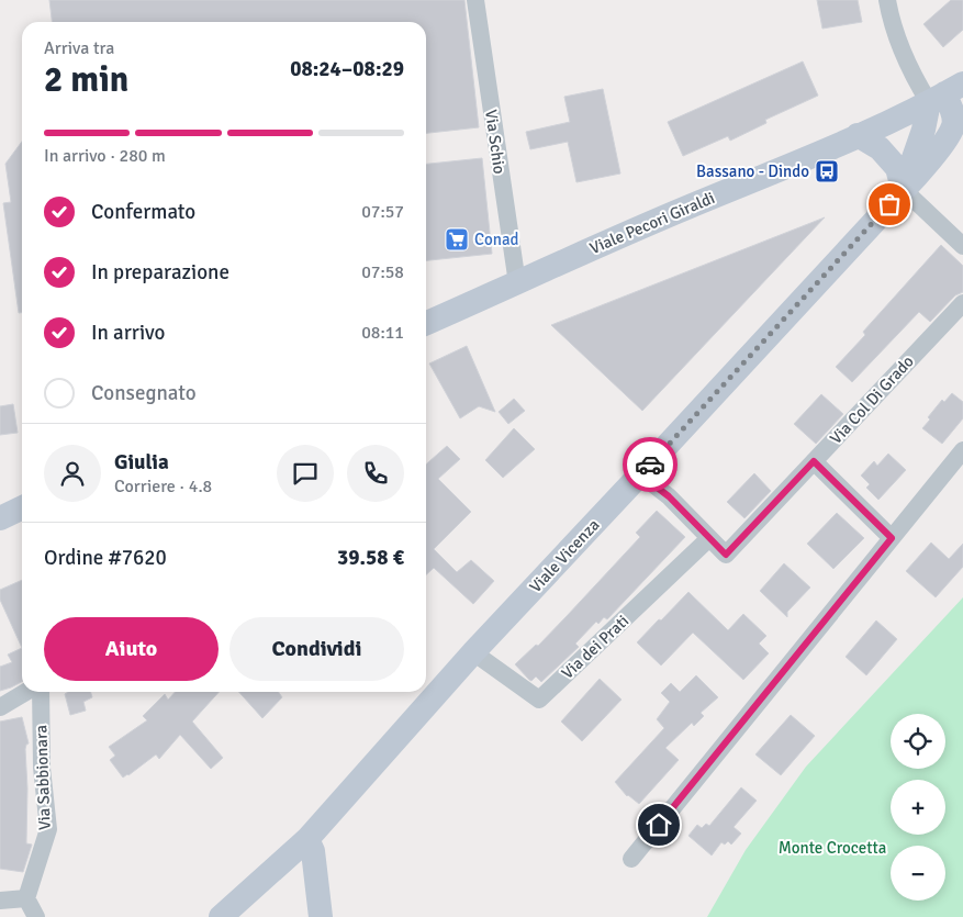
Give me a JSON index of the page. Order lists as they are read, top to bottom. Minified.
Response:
{"streets":{"street":["Via Schio","Viale Pecori Giraldi","Via Col Di Grado","Viale Vicenza","Via dei Prati","Via Sabbionara"]},"crossings":[["Via Schio","Viale Pecori Giraldi"],["Via Col Di Grado","Viale Vicenza"],["Via Col Di Grado","Via dei Prati"],["Viale Vicenza","Via dei Prati"]],"parks":["Monte Crocetta"],"places":{"bus stop":["Bassano - Dindo"],"supermarket":["Conad"]},"page":{"heading":["2 min","Arriva tra","08:24–08:29"],"panel":["Giulia","Corriere · 4.8","Ordine #7620","39.58 €"],"bar":"In arrivo · 280 m","list":[["Confermato","07:57"],["In preparazione","07:58"],["In arrivo","08:11"],"Consegnato"],"buttons":["Aiuto","Condividi"],"map_buttons":["+","−"]}}
